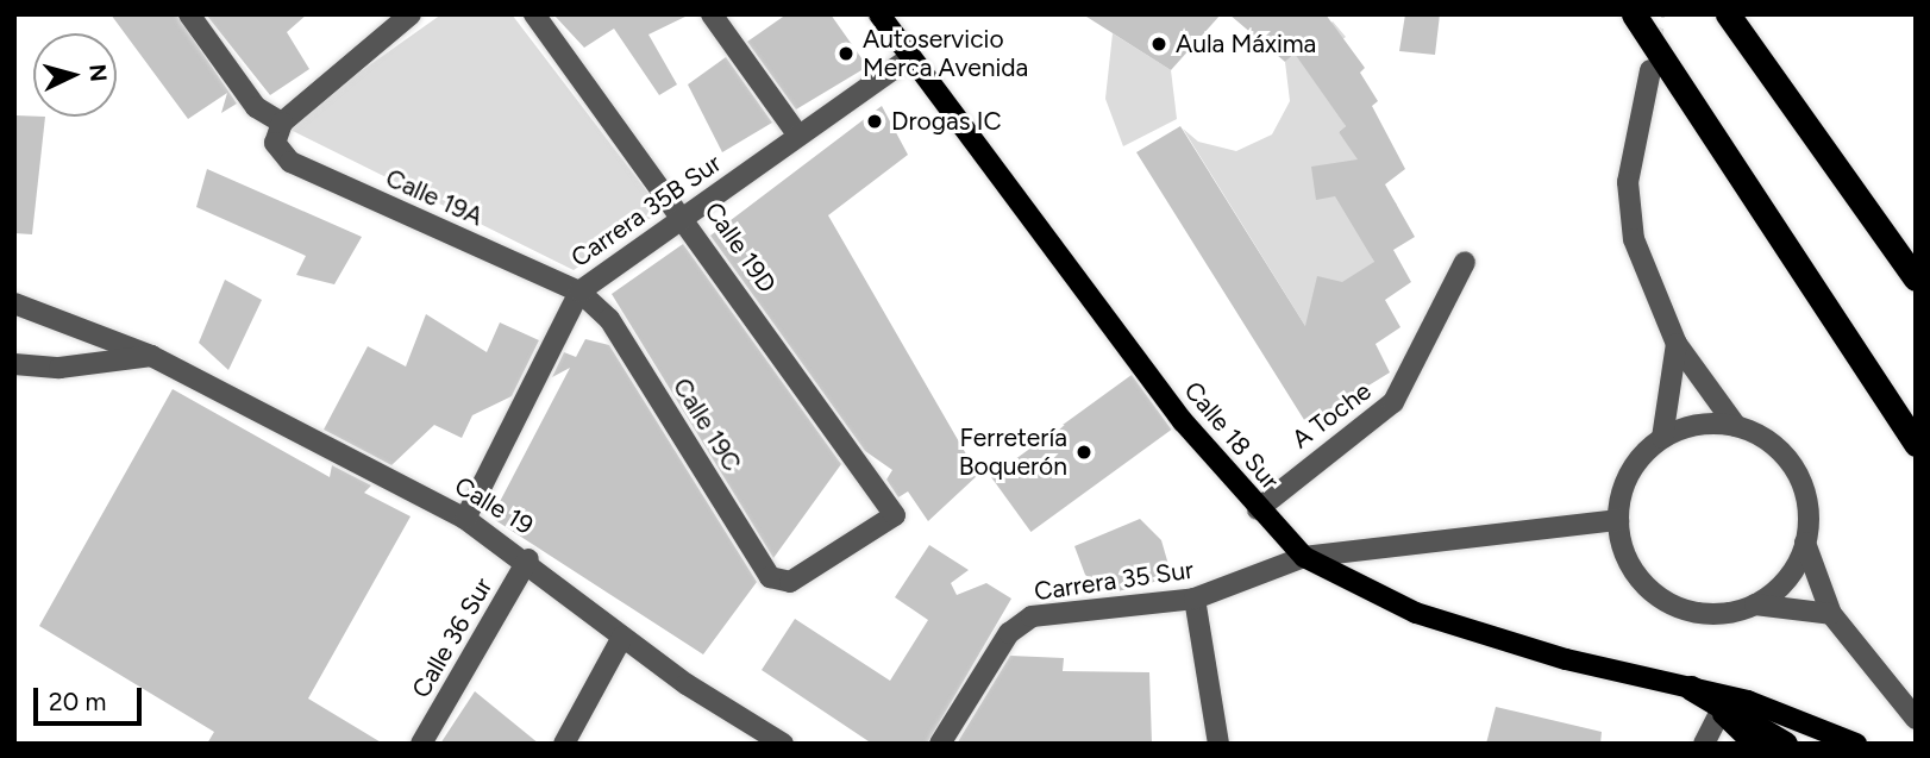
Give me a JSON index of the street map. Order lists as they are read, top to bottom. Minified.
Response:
{"streets":{"main road":["Calle 18 Sur"],"street":["Calle 19A","Carrera 35B Sur","Calle 19D","A Toche","Calle 19C","Calle 19","Carrera 35 Sur","Calle 36 Sur"]},"crossings":[["Calle 19A","Carrera 35B Sur"],["Calle 19A","Calle 19C"],["Carrera 35B Sur","Calle 19D"],["Carrera 35B Sur","Calle 19C"],["Carrera 35B Sur","Calle 18 Sur"],["Carrera 35B Sur","Calle 19"],["Calle 19D","Calle 19C"],["A Toche","Calle 18 Sur"],["Calle 18 Sur","Carrera 35 Sur"],["Calle 19","Calle 36 Sur"]],"places":["Aula Máxima","Autoservicio Merca Avenida","Drogas IC","Ferretería Boquerón"],"scale_bar":"20 m","north":"right"}
